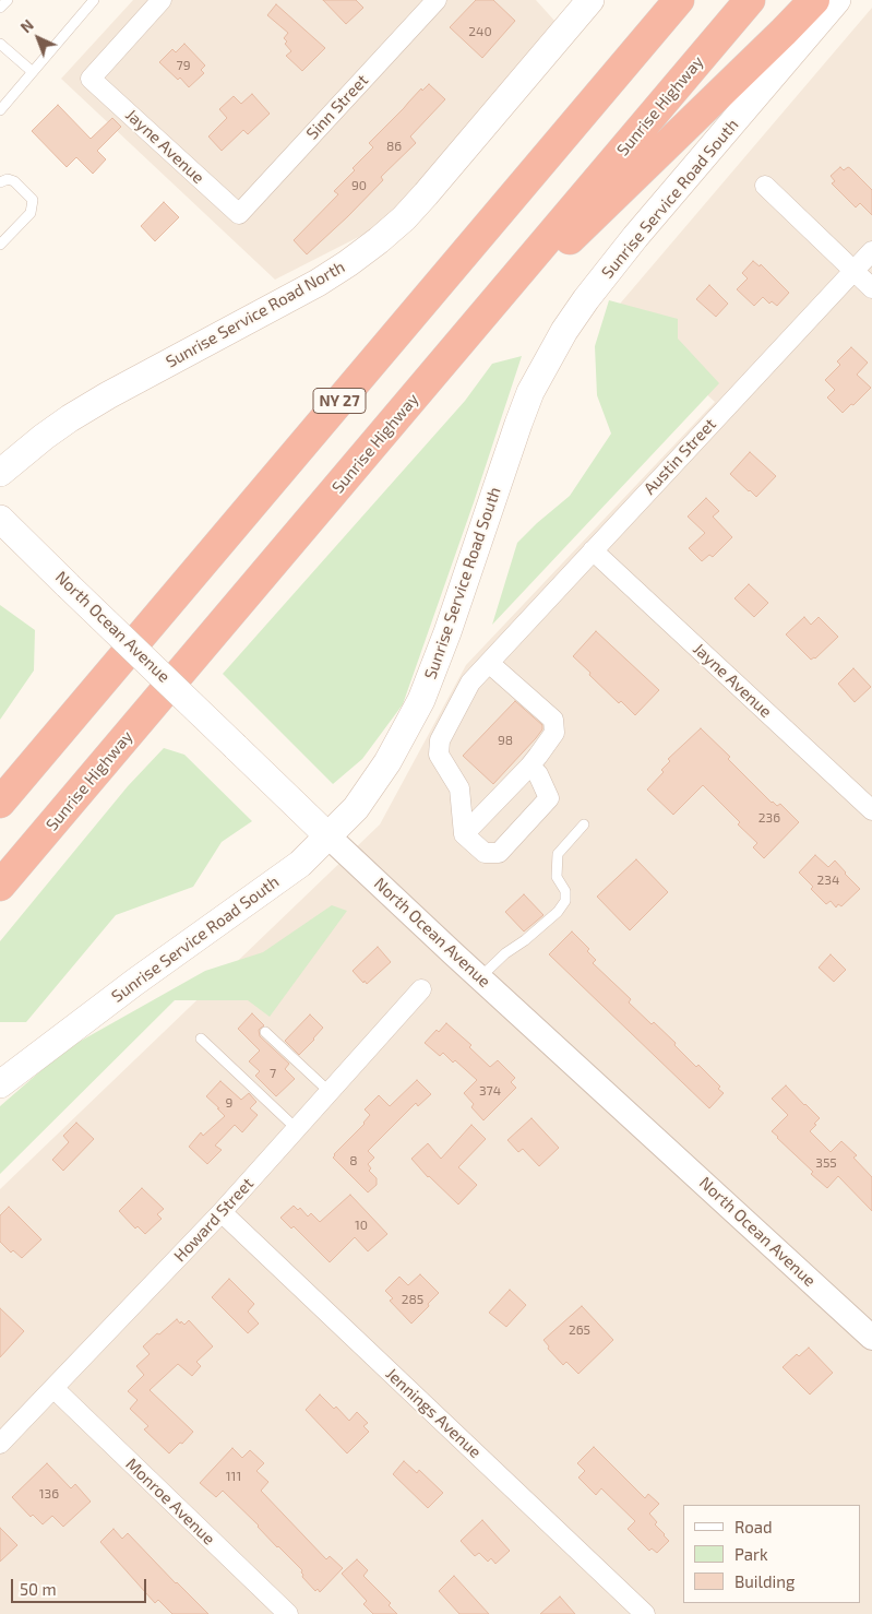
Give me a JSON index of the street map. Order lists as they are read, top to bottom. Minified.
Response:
{"streets":{"highway":["Sunrise Highway","NY 27"],"main road":["Sunrise Service Road South","Sunrise Service Road North","North Ocean Avenue"],"street":["Sinn Street","Jayne Avenue","Austin Street","Howard Street","Jennings Avenue","Monroe Avenue"]},"crossings":[["Sinn Street","Jayne Avenue"],["Jayne Avenue","Austin Street"],["Sunrise Service Road South","North Ocean Avenue"],["Howard Street","Jennings Avenue"],["Howard Street","Monroe Avenue"]],"house_numbers":["240","79","86","90","98","236","234","7","374","9","8","355","10","285","265","111","136"],"legend":["Road","Park","Building"],"scale_bar":"50 m","north":"top left"}
